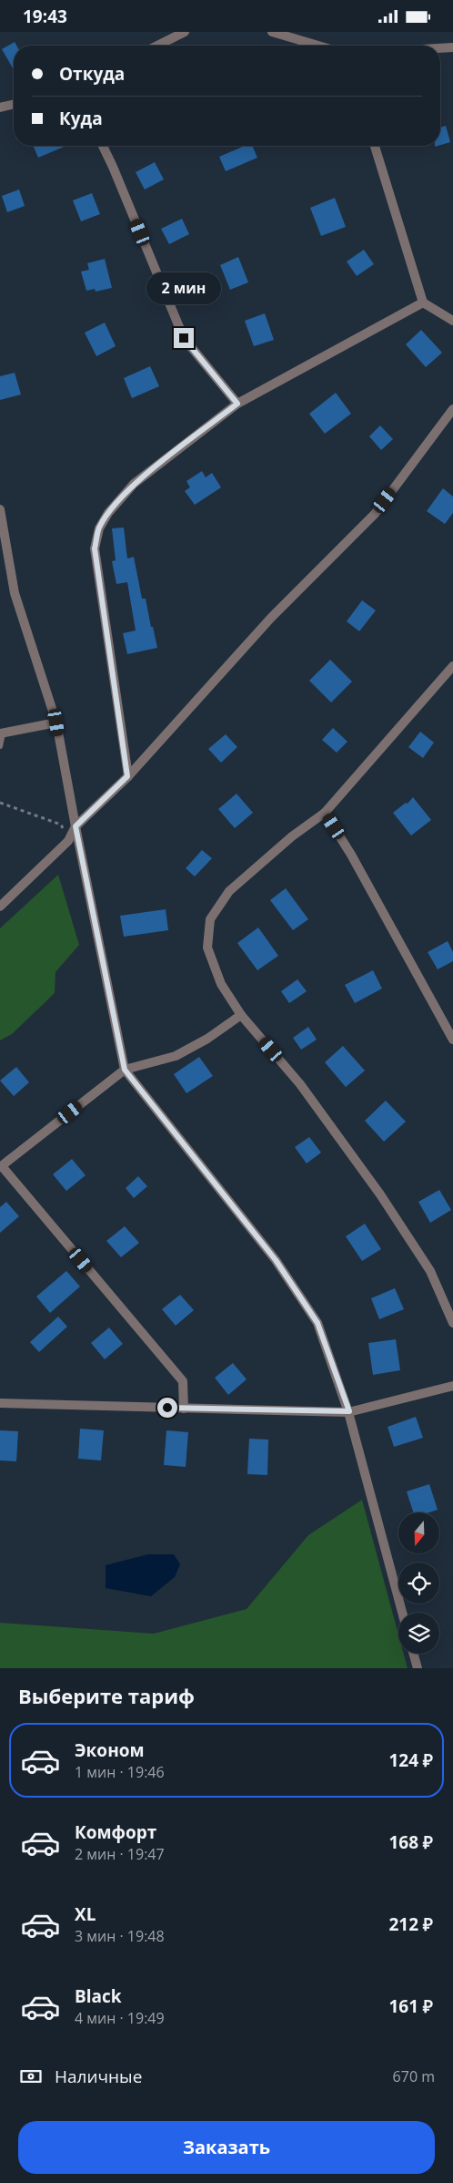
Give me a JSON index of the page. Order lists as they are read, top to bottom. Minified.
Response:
{"north":"bottom","page":{"status":"19:43","banner":["Откуда","Куда"],"bubble":"2 мин","heading":"Выберите тариф","list":[{"name":"Эконом","note":"1 мин · 19:46","value":"124 ₽"},{"name":"Комфорт","note":"2 мин · 19:47","value":"168 ₽"},{"name":"XL","note":"3 мин · 19:48","value":"212 ₽"},{"name":"Black","note":"4 мин · 19:49","value":"161 ₽"}],"pay":["Наличные","670 m"],"buttons":"Заказать"}}
